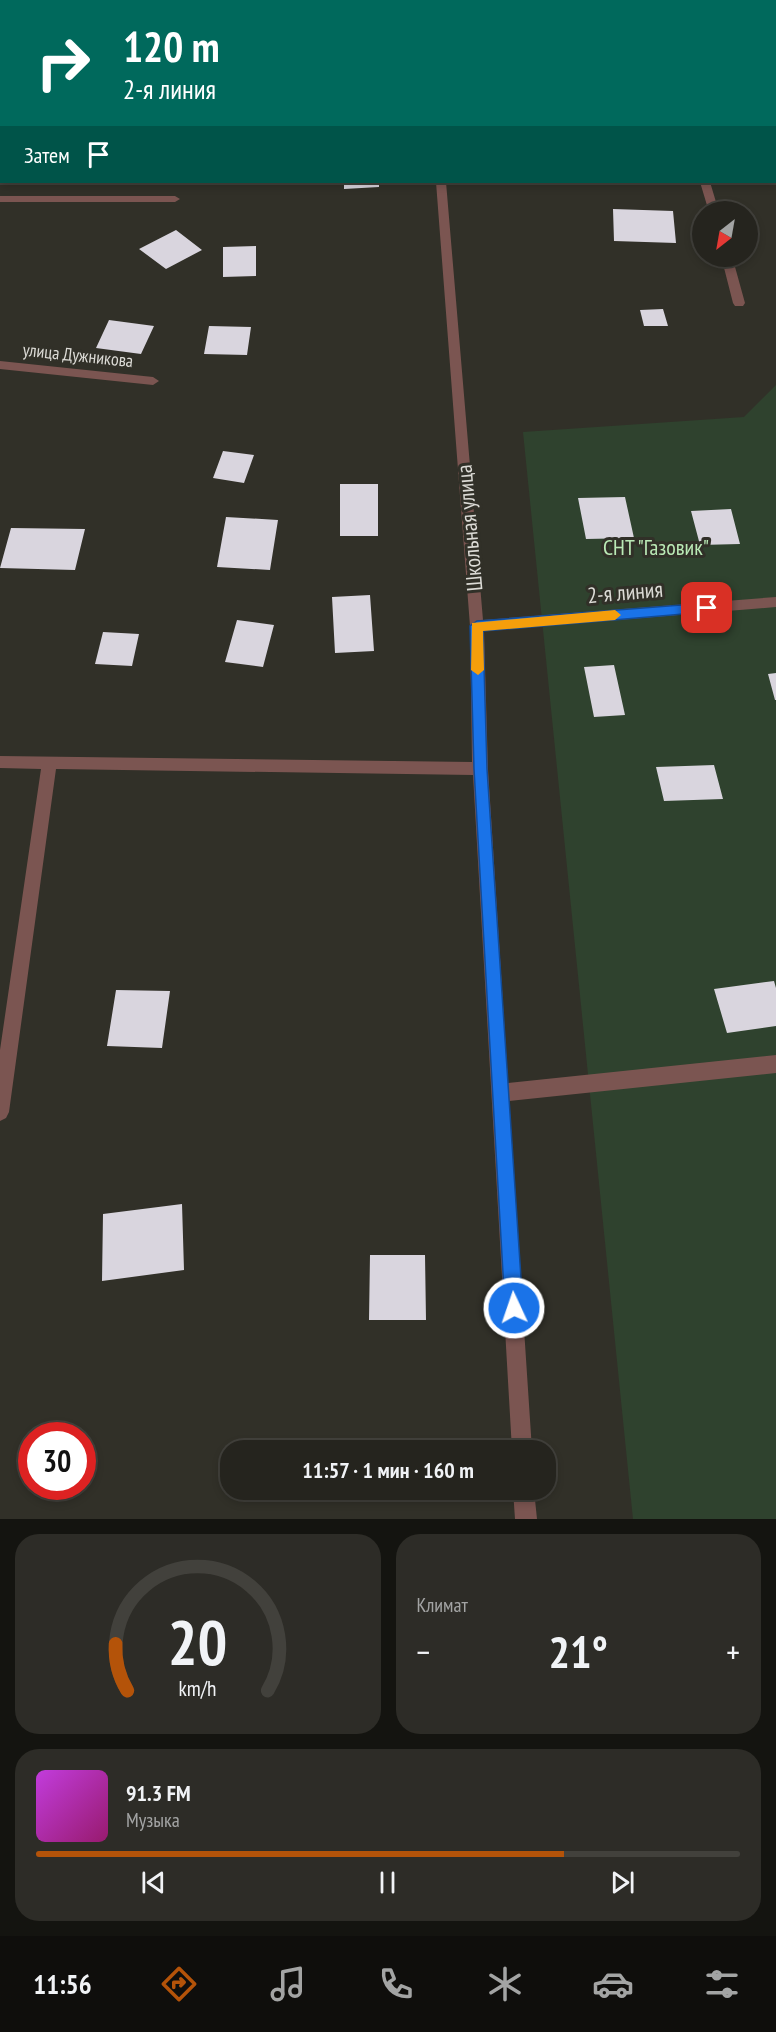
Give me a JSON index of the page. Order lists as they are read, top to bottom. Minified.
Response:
{"streets":{"street":["улица Дужникова","Школьная улица","2-я линия"]},"crossings":[["Школьная улица","2-я линия"]],"parks":["СНТ \"Газовик\""],"north":"bottom left","page":{"turn":["120 m","2-я линия"],"then":"Затем","limit":"30","trip":"11:57 · 1 мин · 160 m","tile":"Климат","heat":["−","21°","+"],"song":["91.3 FM","Музыка"],"tabs":"11:56","gauge":["20","km/h"]}}
